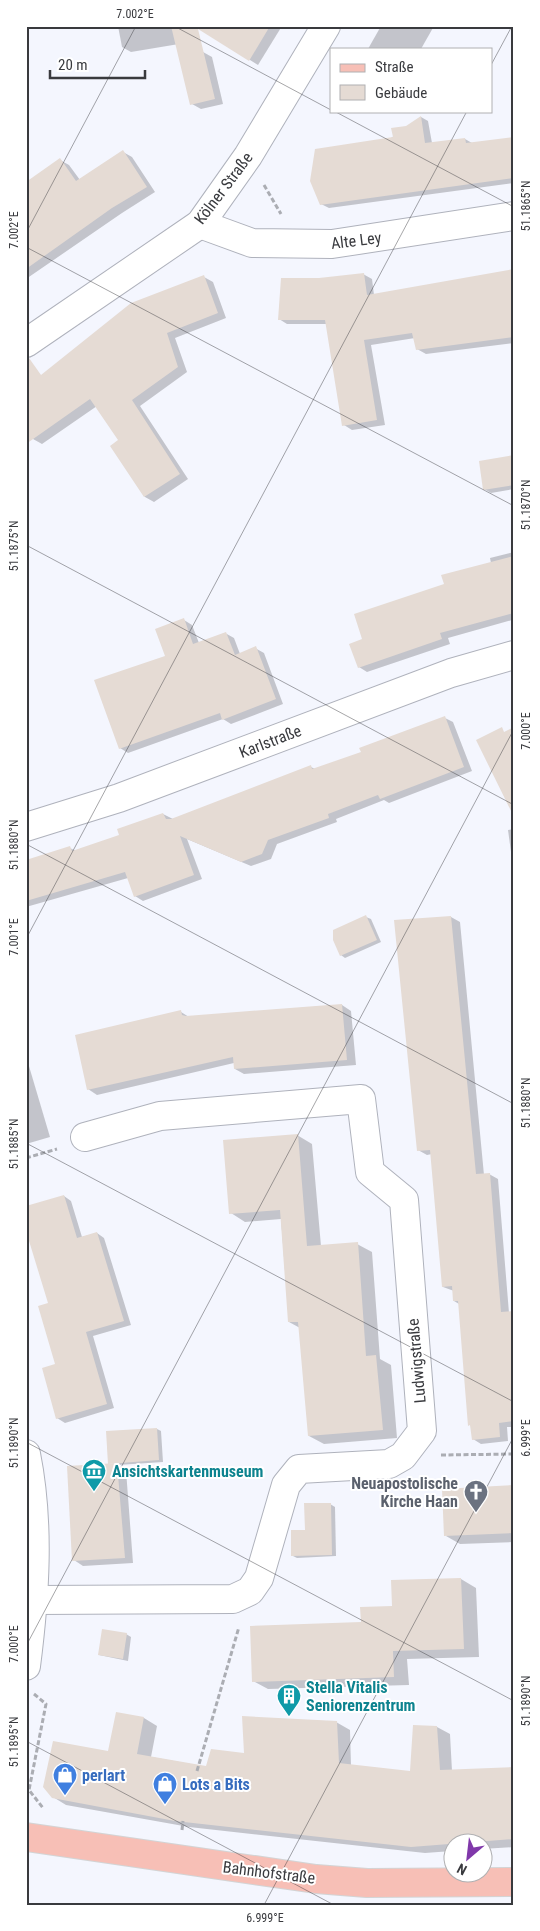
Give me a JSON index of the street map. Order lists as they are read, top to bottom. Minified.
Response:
{"streets":{"main road":["Bahnhofstraße"],"street":["Kölner Straße","Alte Ley","Karlstraße","Ludwigstraße"]},"crossings":[["Kölner Straße","Alte Ley"]],"places":{"museum":["Ansichtskartenmuseum"],"church":["Neuapostolische Kirche Haan"],"building":["Stella Vitalis Seniorenzentrum"],"shop":["perlart","Lots a Bits"]},"legend":["Straße","Gebäude"],"scale_bar":"20 m","north":"bottom left","coordinates":["7.002°E","51.1865°N","51.1870°N","51.1875°N","7.000°E","51.1880°N","7.001°E","51.1885°N","6.999°E","51.1890°N","51.1895°N"]}
